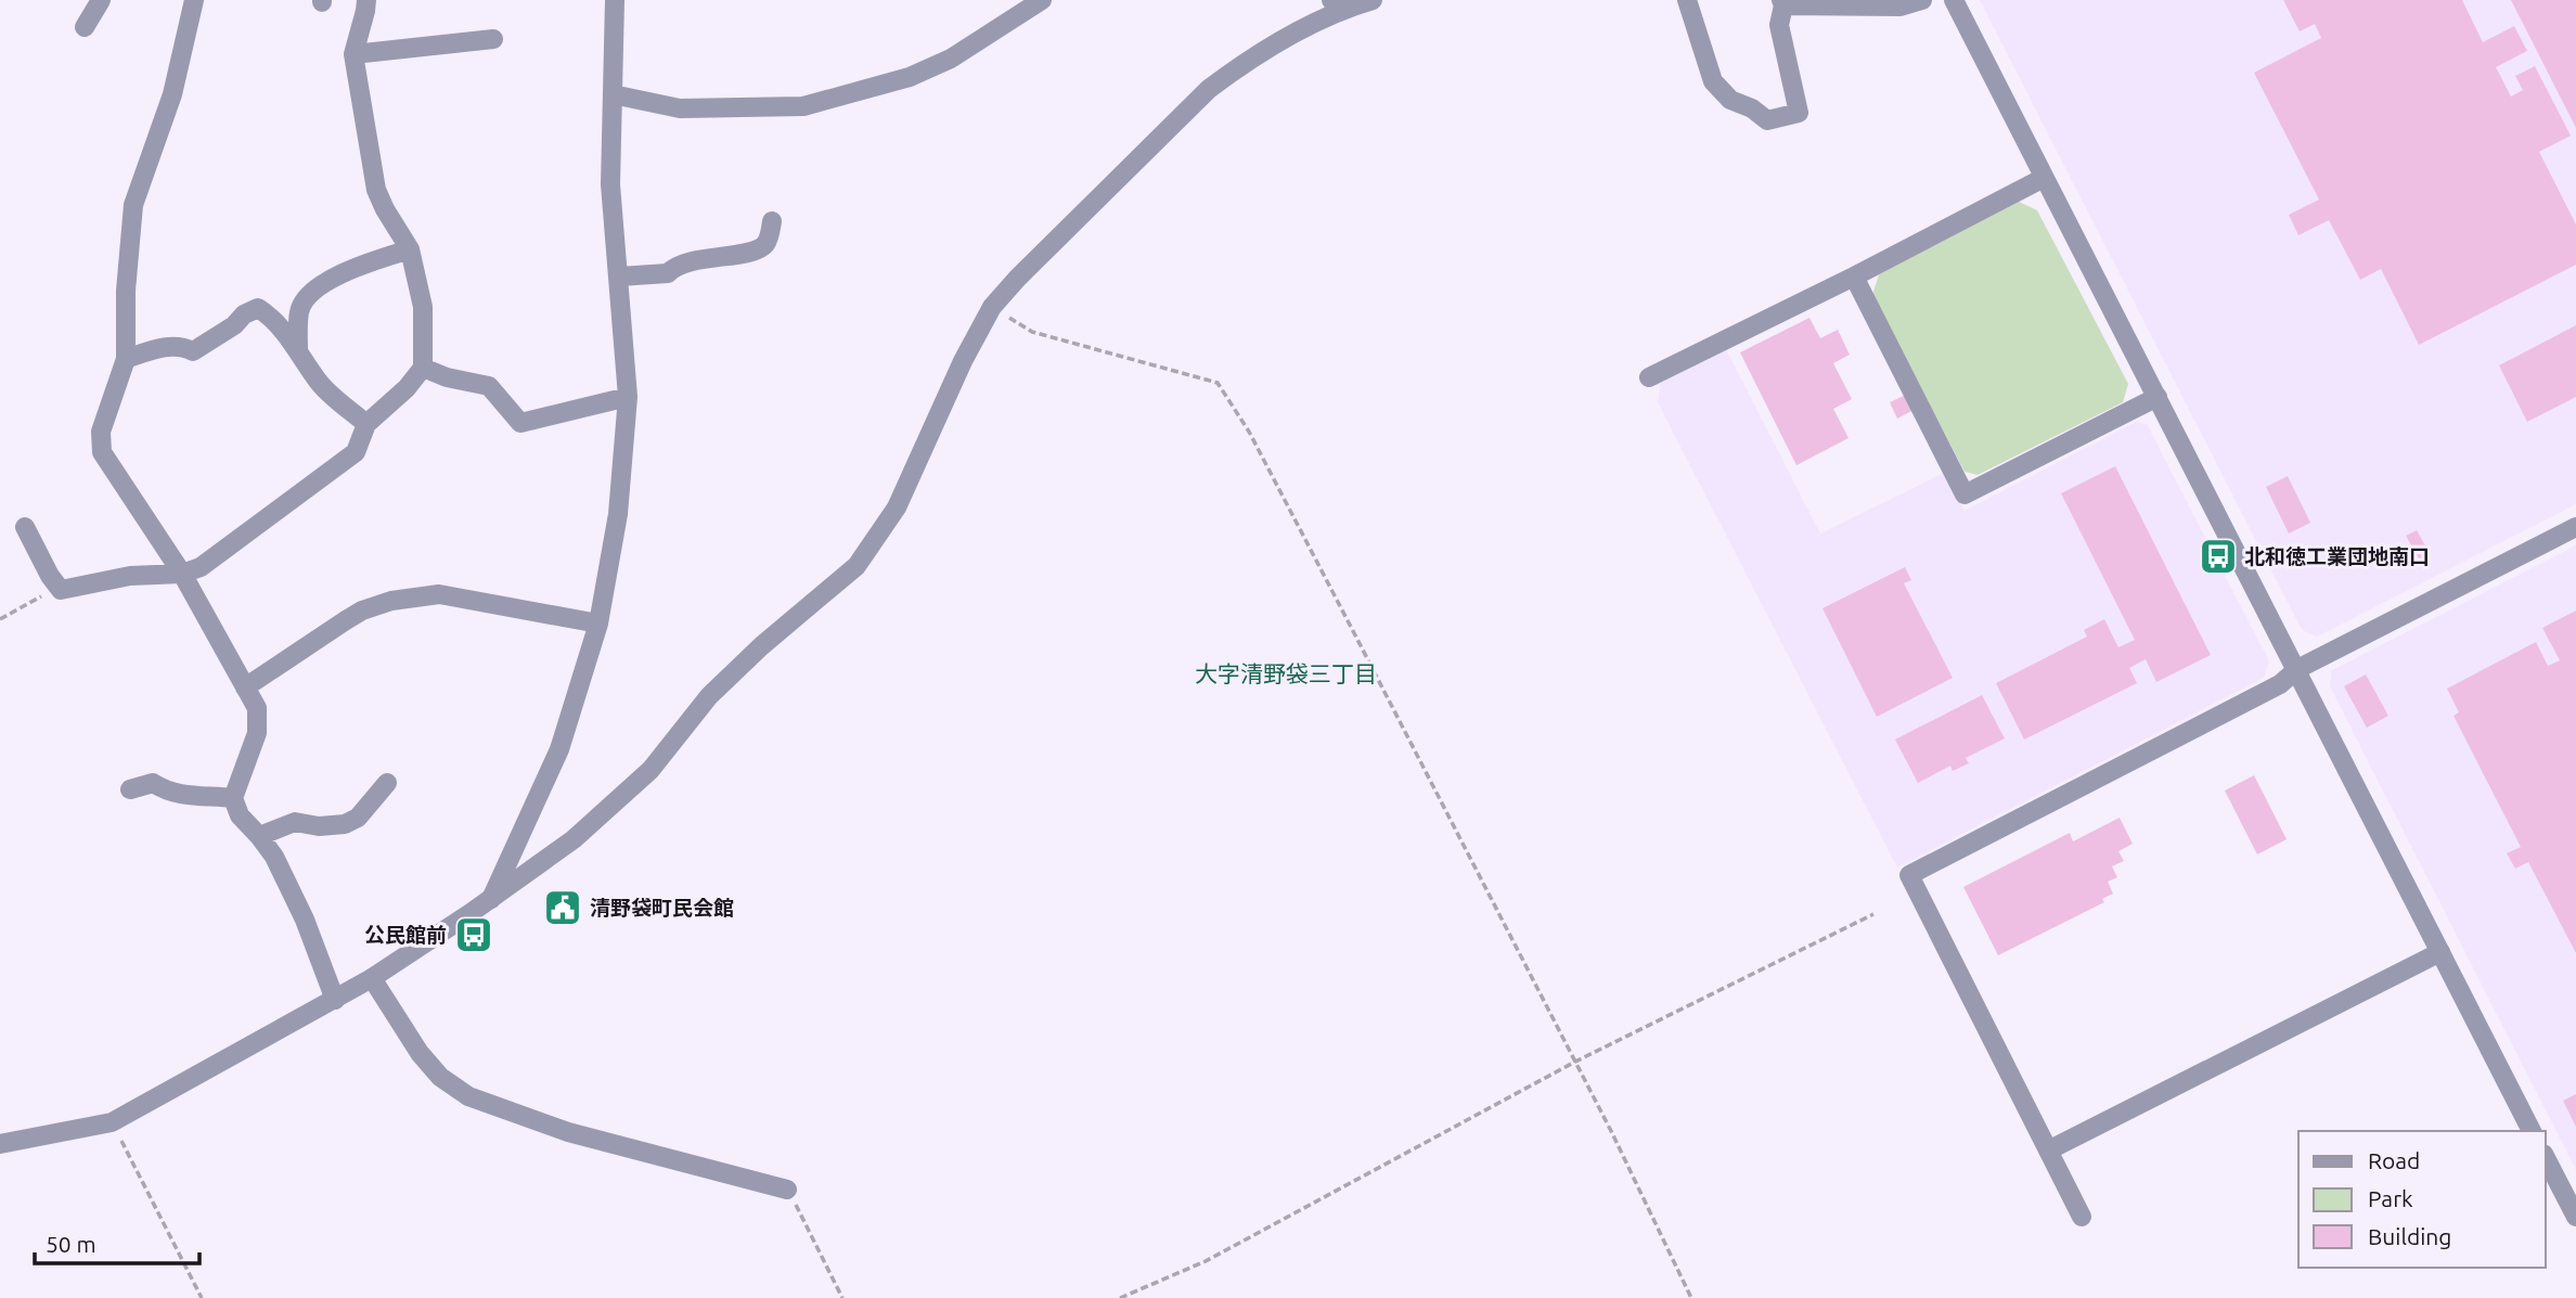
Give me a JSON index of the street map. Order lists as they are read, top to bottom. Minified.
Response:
{"districts":["大字清野袋三丁目"],"places":{"bus stop":["北和徳工業団地南口","公民館前"],"public building":["清野袋町民会館"]},"legend":["Road","Park","Building"],"scale_bar":"50 m"}
